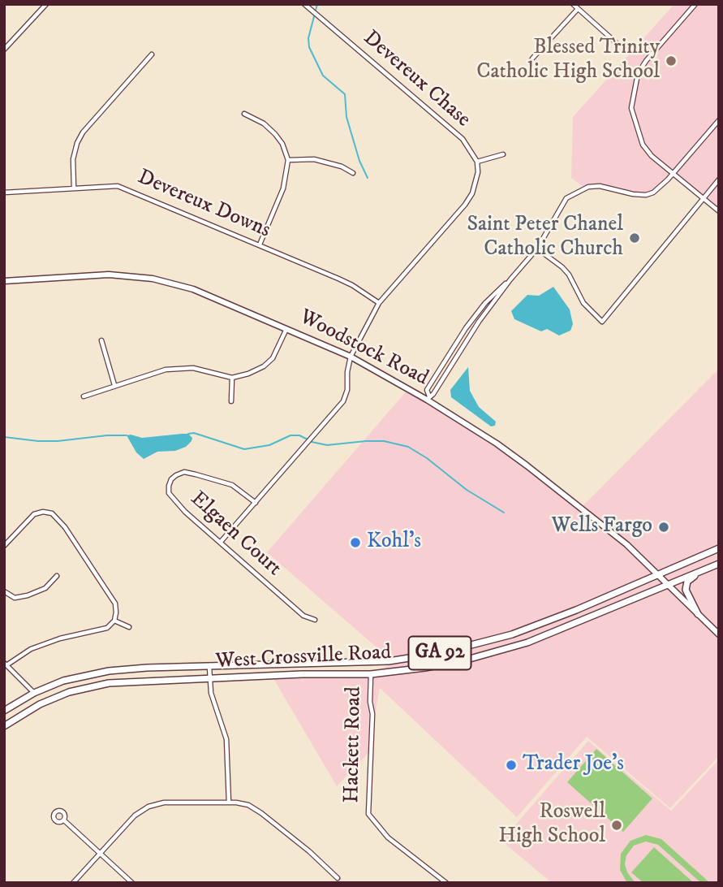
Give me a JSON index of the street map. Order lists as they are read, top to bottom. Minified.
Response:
{"streets":{"main road":["GA 92","West Crossville Road"],"street":["Devereux Chase","Devereux Downs","Woodstock Road","Elgaen Court","Hackett Road"]},"crossings":[["Woodstock Road","GA 92"],["Woodstock Road","West Crossville Road"],["GA 92","West Crossville Road"],["West Crossville Road","Hackett Road"]],"places":["Blessed Trinity Catholic High School","Saint Peter Chanel Catholic Church","Wells Fargo","Kohl's","Trader Joe's","Roswell High School"]}
